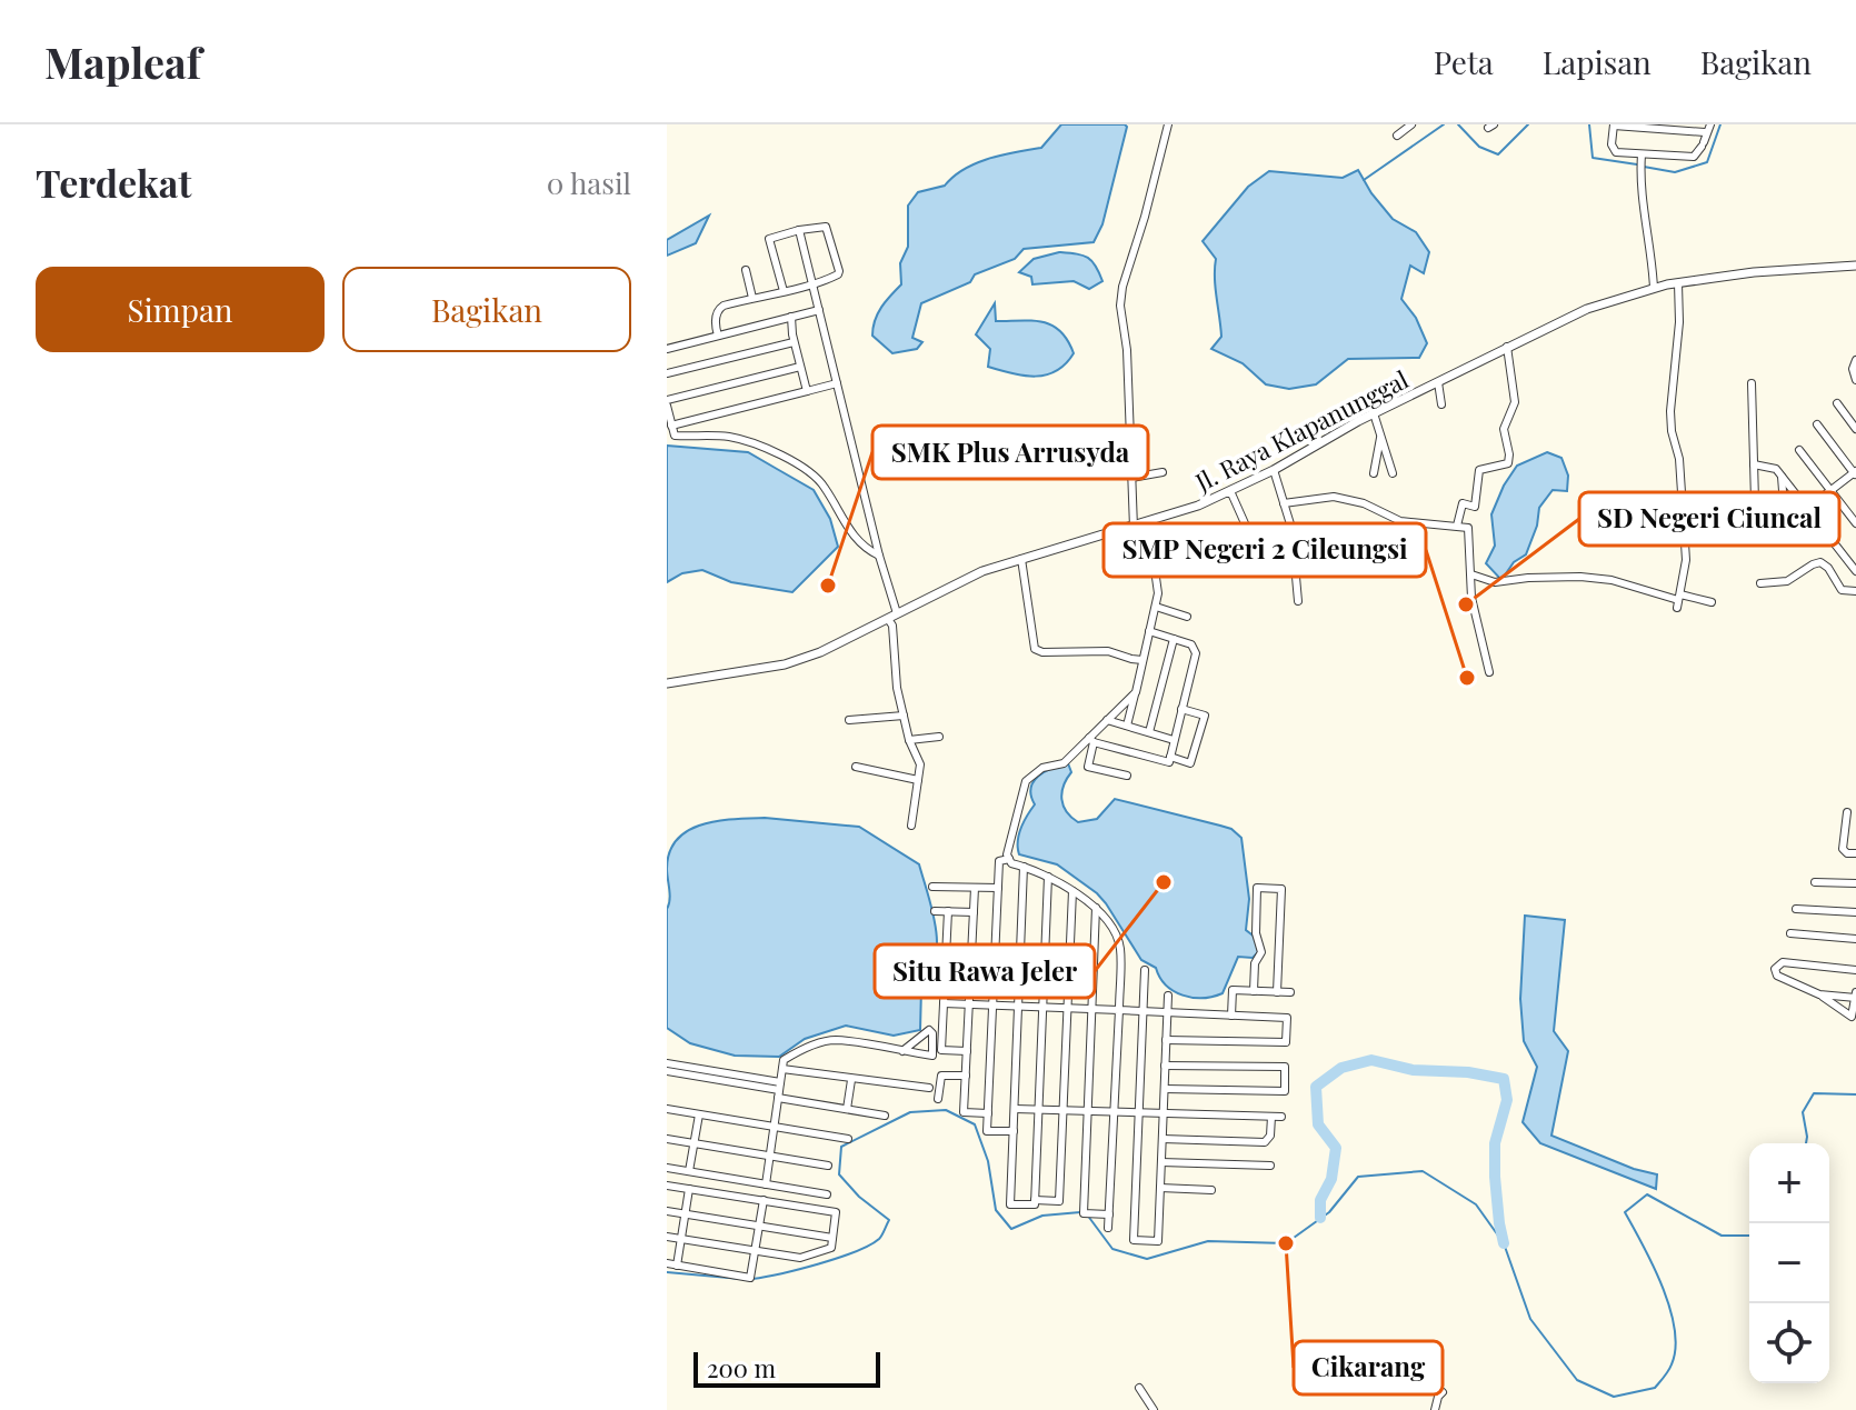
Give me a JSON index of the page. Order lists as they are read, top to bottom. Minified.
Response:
{"streets":{"street":["Jl. Raya Klapanunggal"]},"places":["SMK Plus Arrusyda","SD Negeri Ciuncal","SMP Negeri 2 Cileungsi","Situ Rawa Jeler","Cikarang"],"scale_bar":"200 m","page":{"header":"Mapleaf","nav":["Peta","Lapisan","Bagikan"],"heading":["Terdekat","0 hasil"],"buttons":["Simpan","Bagikan"],"map_buttons":["+","−"],"scale":"200 m"}}
